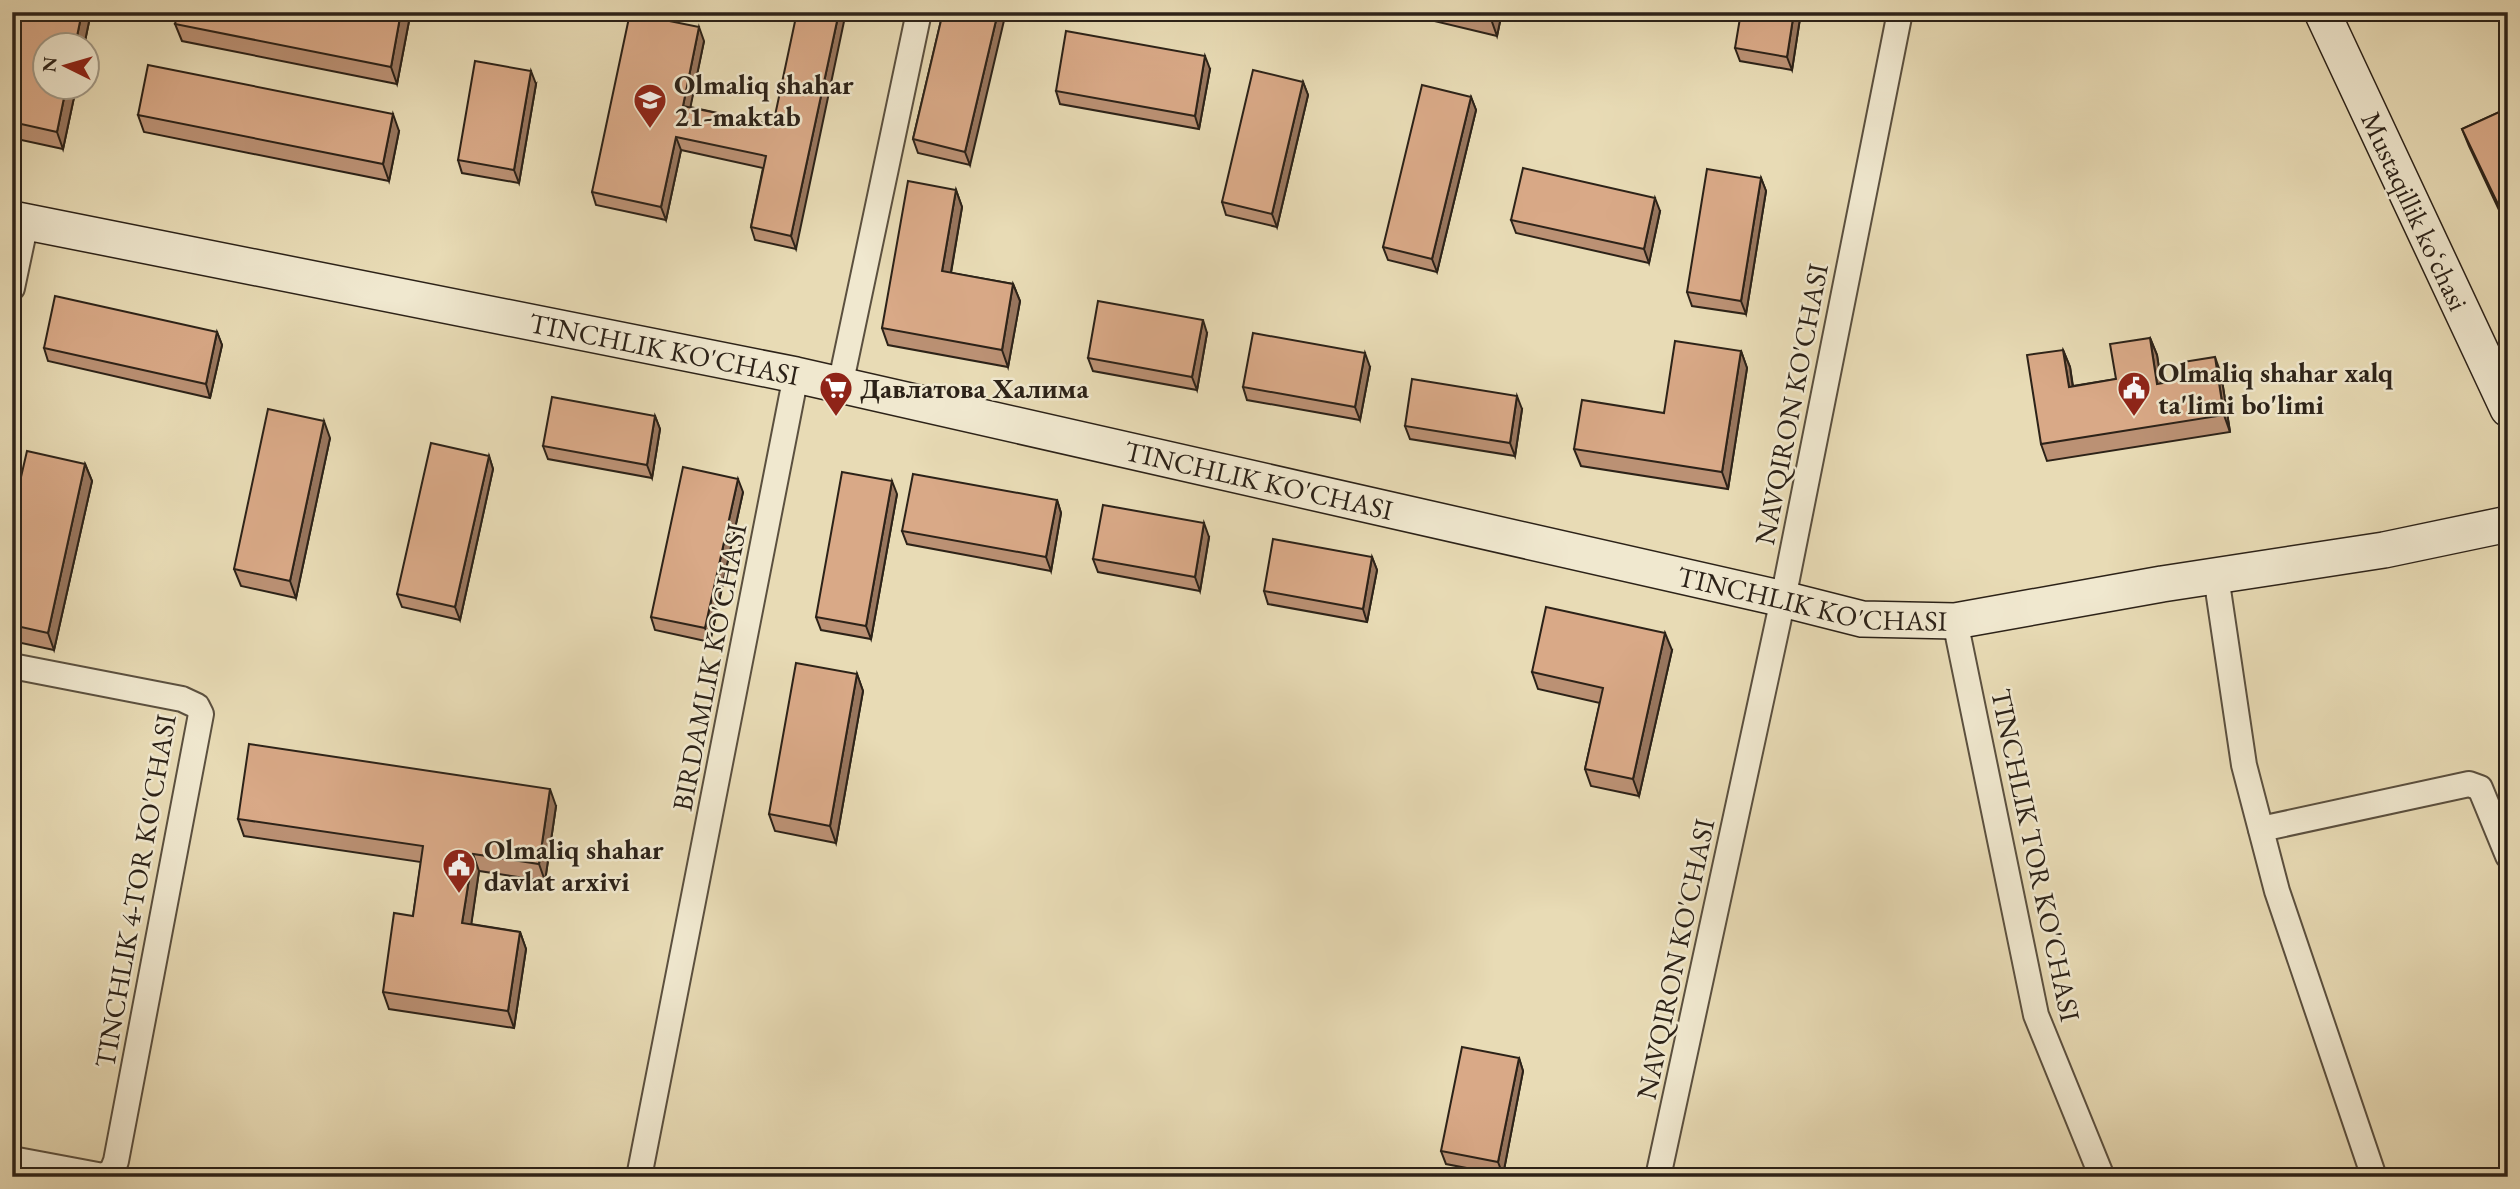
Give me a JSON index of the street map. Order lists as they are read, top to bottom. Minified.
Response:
{"streets":{"main road":["Mustaqillik koʻchasi","TINCHLIK KO'CHASI"],"street":["NAVQIRON KO'CHASI","BIRDAMLIK KO'CHASI","TINCHLIK TOR KO'CHASI","TINCHLIK 4-TOR KO'CHASI"]},"crossings":[["TINCHLIK KO'CHASI","NAVQIRON KO'CHASI"],["TINCHLIK KO'CHASI","BIRDAMLIK KO'CHASI"],["TINCHLIK KO'CHASI","TINCHLIK TOR KO'CHASI"]],"places":{"school or university":["Olmaliq shahar 21-maktab"],"supermarket":["Давлатова Халима"],"public building":["Olmaliq shahar xalq ta'limi bo'limi","Olmaliq shahar davlat arxivi"]},"north":"left"}
